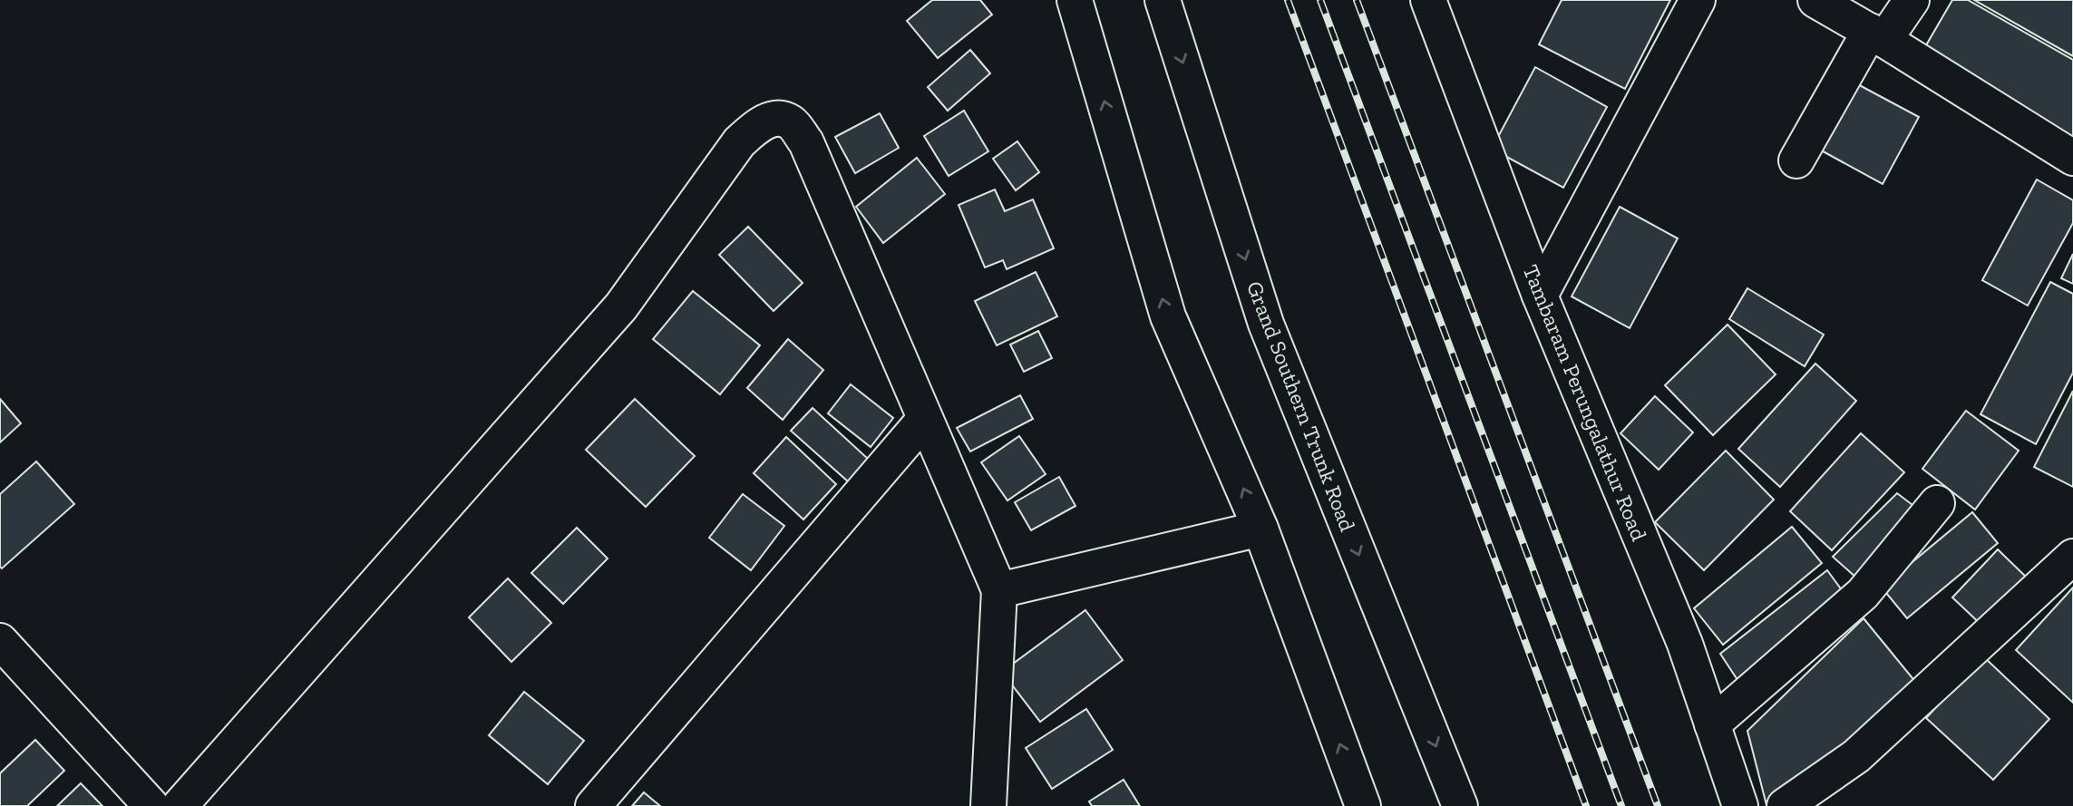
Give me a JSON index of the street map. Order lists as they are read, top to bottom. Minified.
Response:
{"streets":{"street":["Tambaram Perungalathur Road","Grand Southern Trunk Road"]}}
